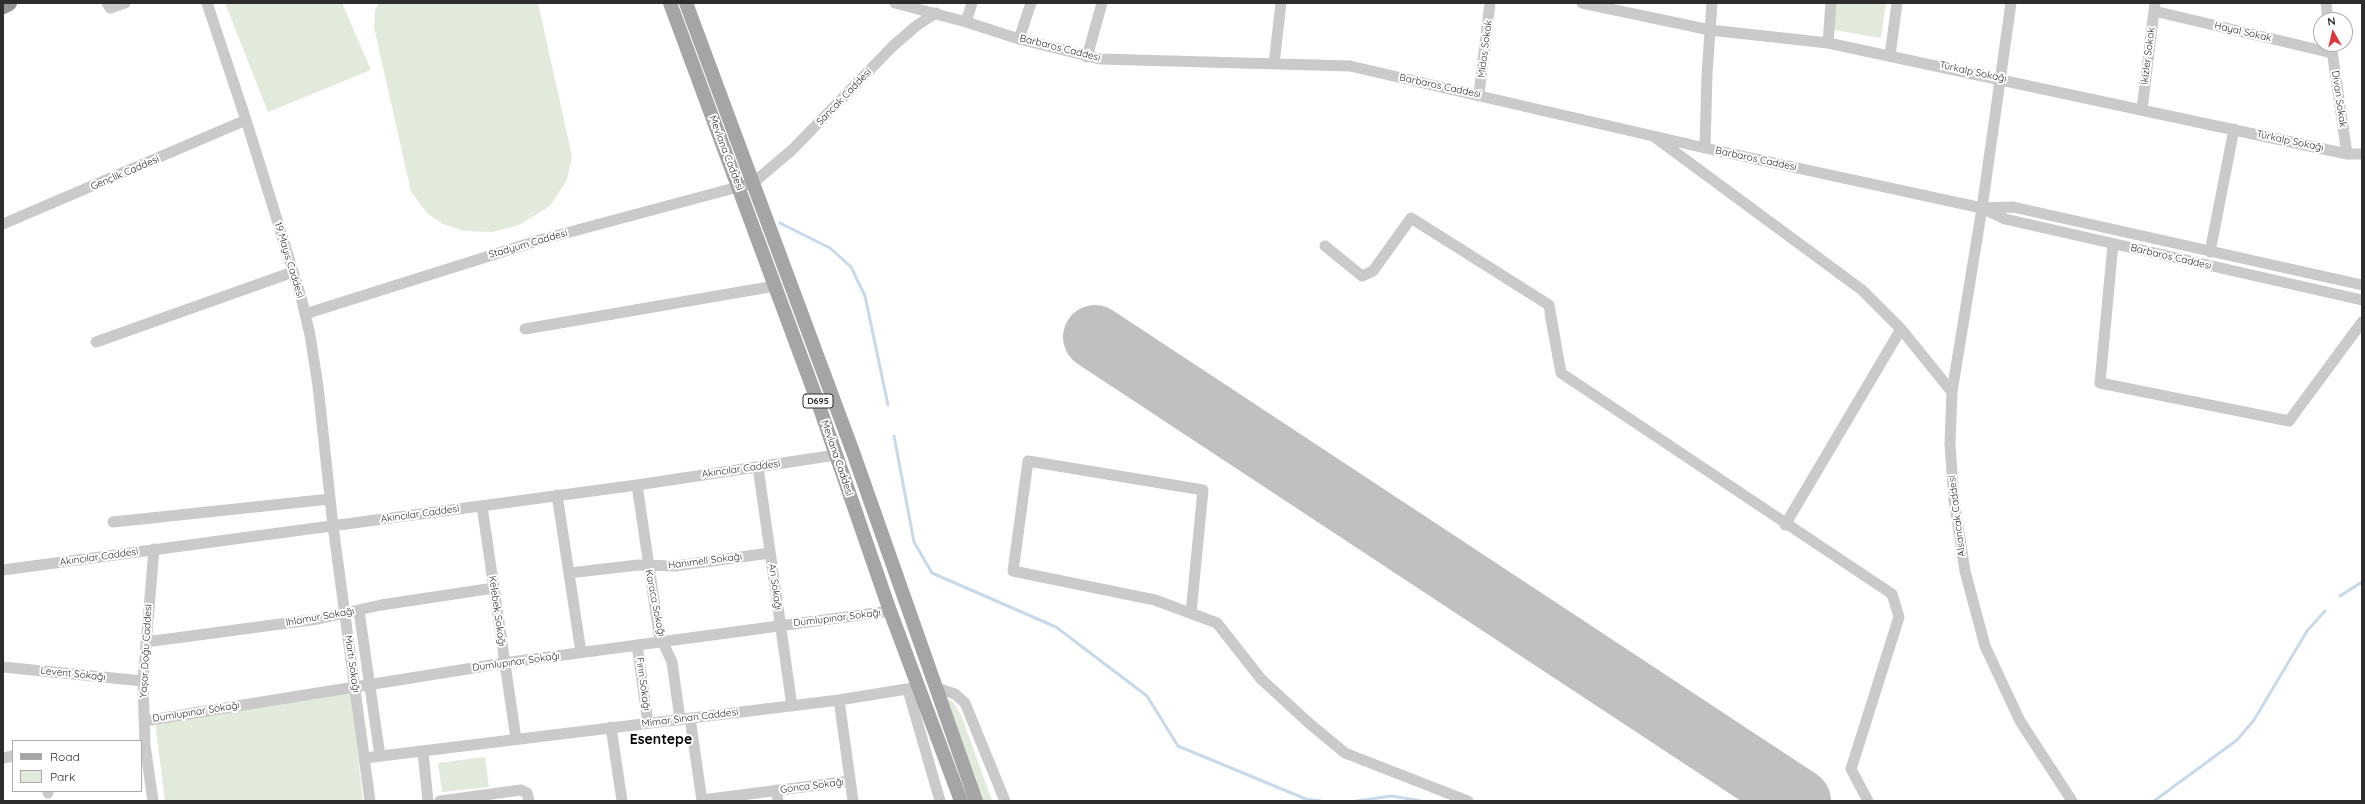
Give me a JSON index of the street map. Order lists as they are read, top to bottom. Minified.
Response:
{"streets":{"main road":["Mevlana Caddesi","D695"],"street":["Hayal Sokak","Barbaros Caddesi","Midas Sokak","İkizler Sokak","Türkalp Sokağı","Sancak Caddesi","Divan Sokak","Gençlik Caddesi","Stadyum Caddesi","19 Mayıs Caddesi","Akıncılar Caddesi","Alsancak Caddesi","Hanımeli Sokağı","Arı Sokağı","Karaca Sokağı","Kelebek Sokağı","Ihlamur Sokağı","Dumlupınar Sokağı","Yaşar Doğu Caddesi","Martı Sokağı","Levent Sokağı","Fırın Sokağı","Mimar Sinan Caddesi","Gonca Sokağı"]},"crossings":[["Hayal Sokak","İkizler Sokak"],["Barbaros Caddesi","Midas Sokak"],["Barbaros Caddesi","Sancak Caddesi"],["Barbaros Caddesi","Alsancak Caddesi"],["İkizler Sokak","Türkalp Sokağı"],["Türkalp Sokağı","Divan Sokak"],["Türkalp Sokağı","Alsancak Caddesi"],["Sancak Caddesi","Mevlana Caddesi"],["Sancak Caddesi","Stadyum Caddesi"],["Mevlana Caddesi","Stadyum Caddesi"],["Mevlana Caddesi","Akıncılar Caddesi"],["Mevlana Caddesi","Dumlupınar Sokağı"],["Mevlana Caddesi","Mimar Sinan Caddesi"],["Gençlik Caddesi","19 Mayıs Caddesi"],["Stadyum Caddesi","19 Mayıs Caddesi"],["19 Mayıs Caddesi","Akıncılar Caddesi"],["19 Mayıs Caddesi","Martı Sokağı"],["Akıncılar Caddesi","Arı Sokağı"],["Akıncılar Caddesi","Karaca Sokağı"],["Akıncılar Caddesi","Kelebek Sokağı"],["Akıncılar Caddesi","Yaşar Doğu Caddesi"],["Akıncılar Caddesi","Martı Sokağı"],["Hanımeli Sokağı","Arı Sokağı"],["Hanımeli Sokağı","Karaca Sokağı"],["Arı Sokağı","Dumlupınar Sokağı"],["Arı Sokağı","Mimar Sinan Caddesi"],["Karaca Sokağı","Dumlupınar Sokağı"],["Karaca Sokağı","Mimar Sinan Caddesi"],["Karaca Sokağı","Gonca Sokağı"],["Kelebek Sokağı","Ihlamur Sokağı"],["Kelebek Sokağı","Dumlupınar Sokağı"],["Kelebek Sokağı","Mimar Sinan Caddesi"],["Ihlamur Sokağı","Yaşar Doğu Caddesi"],["Ihlamur Sokağı","Martı Sokağı"],["Dumlupınar Sokağı","Yaşar Doğu Caddesi"],["Dumlupınar Sokağı","Martı Sokağı"],["Dumlupınar Sokağı","Fırın Sokağı"],["Yaşar Doğu Caddesi","Levent Sokağı"],["Martı Sokağı","Mimar Sinan Caddesi"],["Fırın Sokağı","Mimar Sinan Caddesi"]],"districts":["Esentepe"],"legend":["Road","Park"],"north":"top"}
